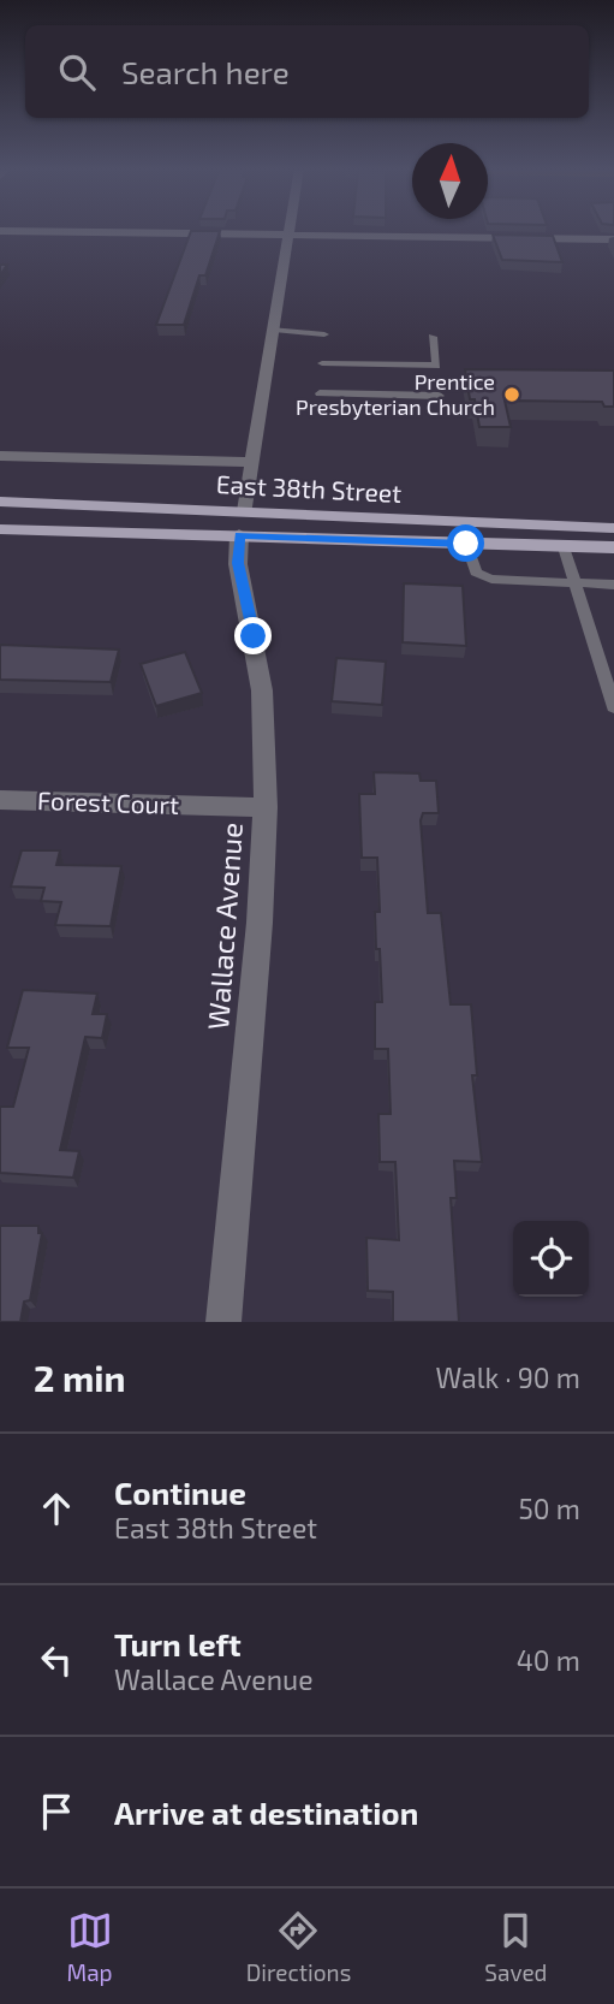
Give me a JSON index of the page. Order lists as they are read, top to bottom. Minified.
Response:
{"streets":{"main road":["East 38th Street"],"street":["Forest Court","Wallace Avenue"]},"crossings":[["East 38th Street","Wallace Avenue"],["Forest Court","Wallace Avenue"]],"places":["Prentice Presbyterian Church"],"north":"top","page":{"search":"Search here","heading":["2 min","Walk · 90 m"],"list":[["Continue","East 38th Street","50 m"],["Turn left","Wallace Avenue","40 m"],"Arrive at destination"],"nav":["Map","Directions","Saved"]}}
